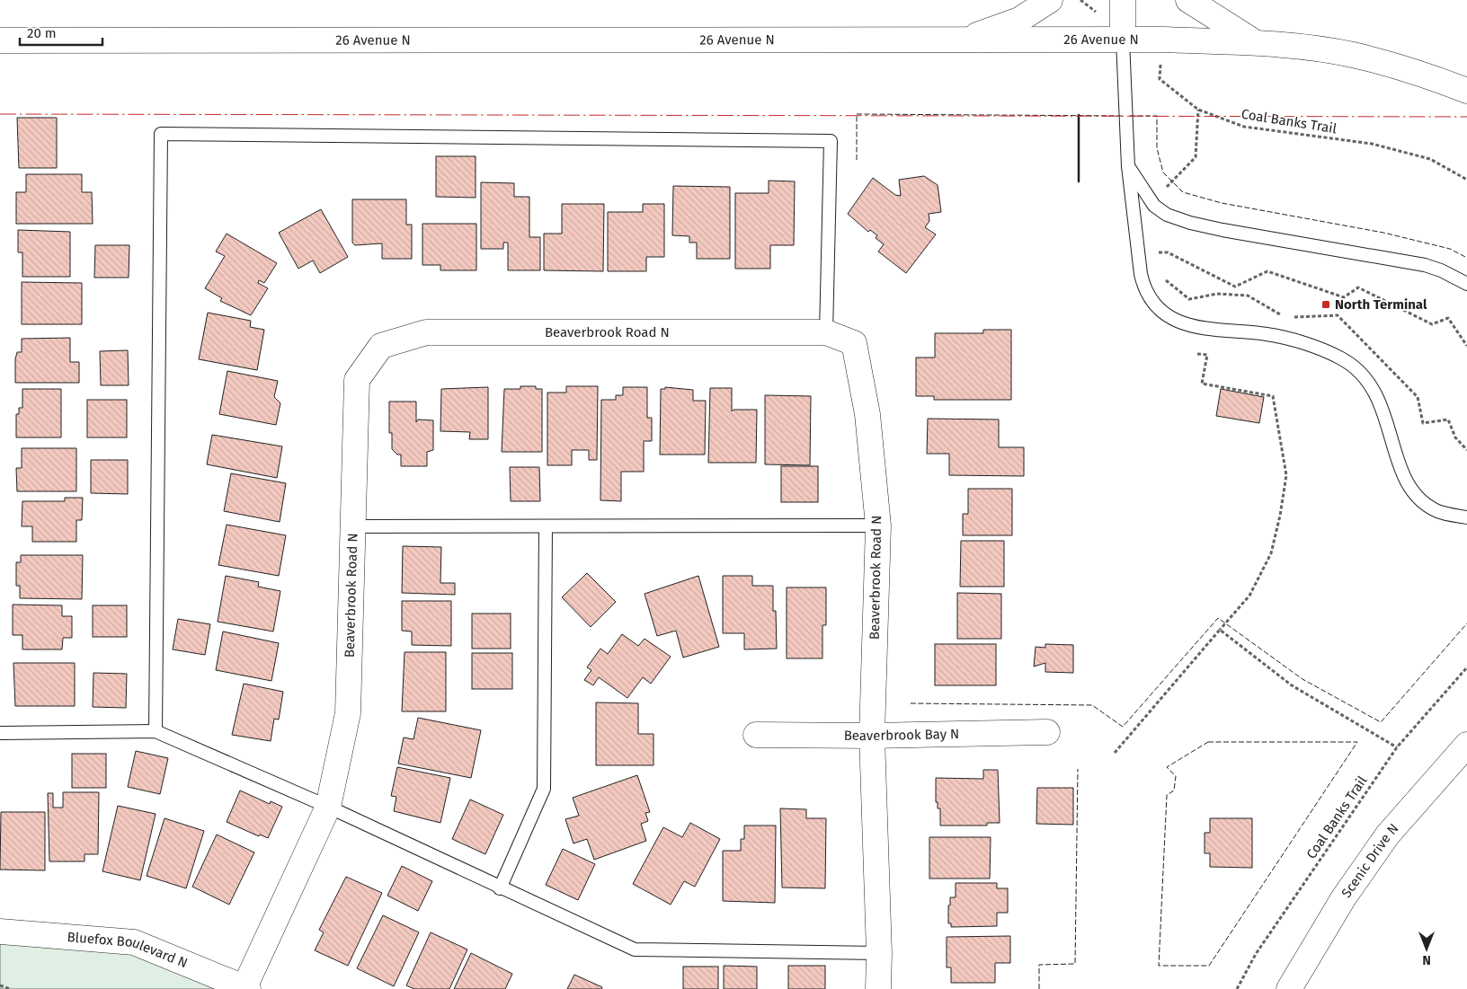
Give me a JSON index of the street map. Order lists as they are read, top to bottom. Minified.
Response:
{"streets":{"street":["26 Avenue N","Beaverbrook Road N","Beaverbrook Bay N","Scenic Drive N","Bluefox Boulevard N"],"path":["Coal Banks Trail"]},"crossings":[["26 Avenue N","Coal Banks Trail"],["Beaverbrook Road N","Beaverbrook Bay N"],["Beaverbrook Road N","Bluefox Boulevard N"]],"places":{"transit":["North Terminal"]},"scale_bar":"20 m","north":"bottom"}
